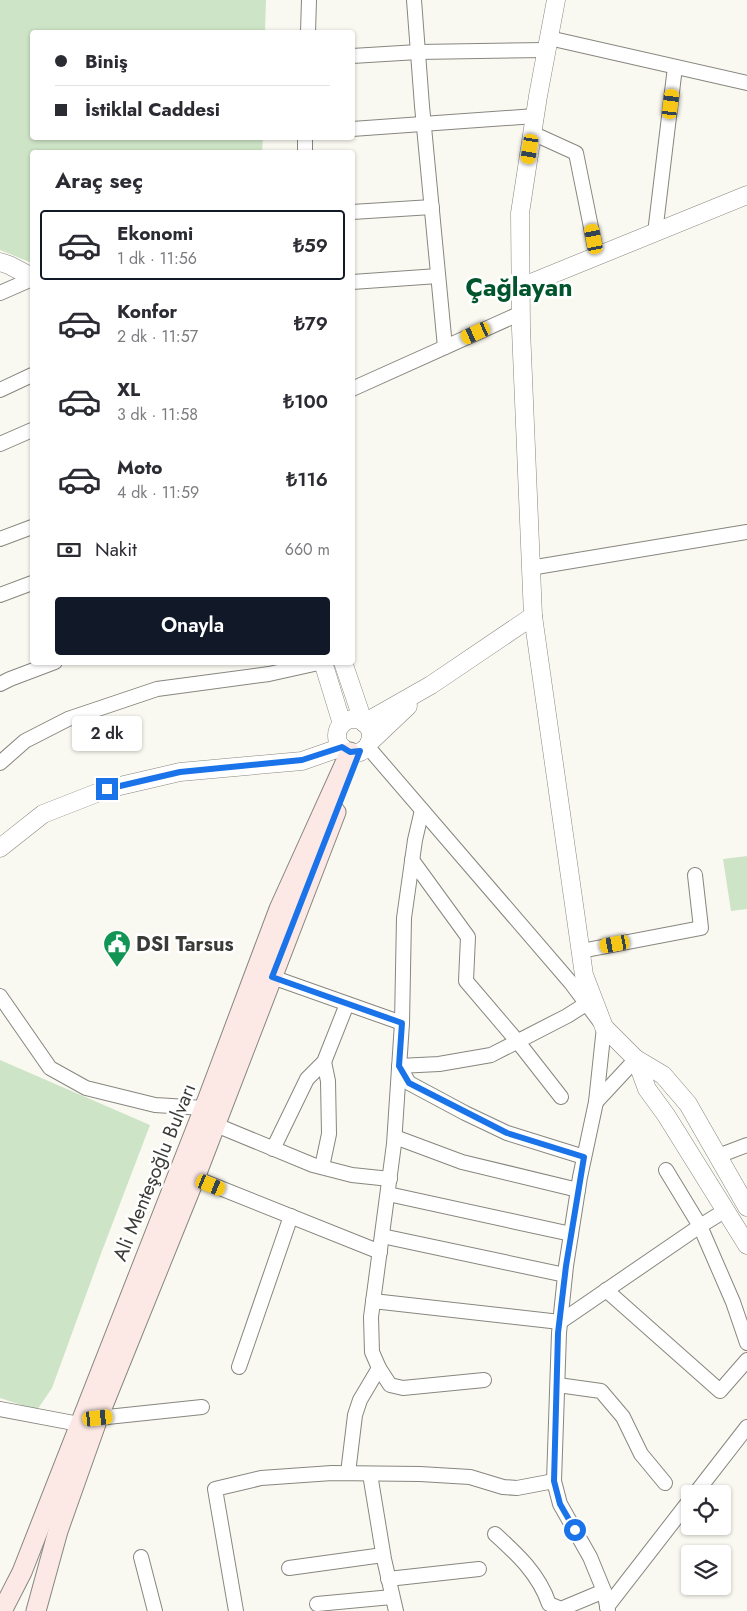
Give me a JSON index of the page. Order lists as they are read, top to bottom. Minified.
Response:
{"streets":{"main road":["Ali Menteşoğlu Bulvarı"]},"districts":["Çağlayan"],"places":{"public building":["DSI Tarsus"]},"page":{"banner":["Biniş","İstiklal Caddesi"],"heading":"Araç seç","list":[{"name":"Ekonomi","note":"1 dk · 11:56","value":"₺59"},{"name":"Konfor","note":"2 dk · 11:57","value":"₺79"},{"name":"XL","note":"3 dk · 11:58","value":"₺100"},{"name":"Moto","note":"4 dk · 11:59","value":"₺116"}],"pay":["Nakit","660 m"],"buttons":"Onayla","bubble":"2 dk"}}
